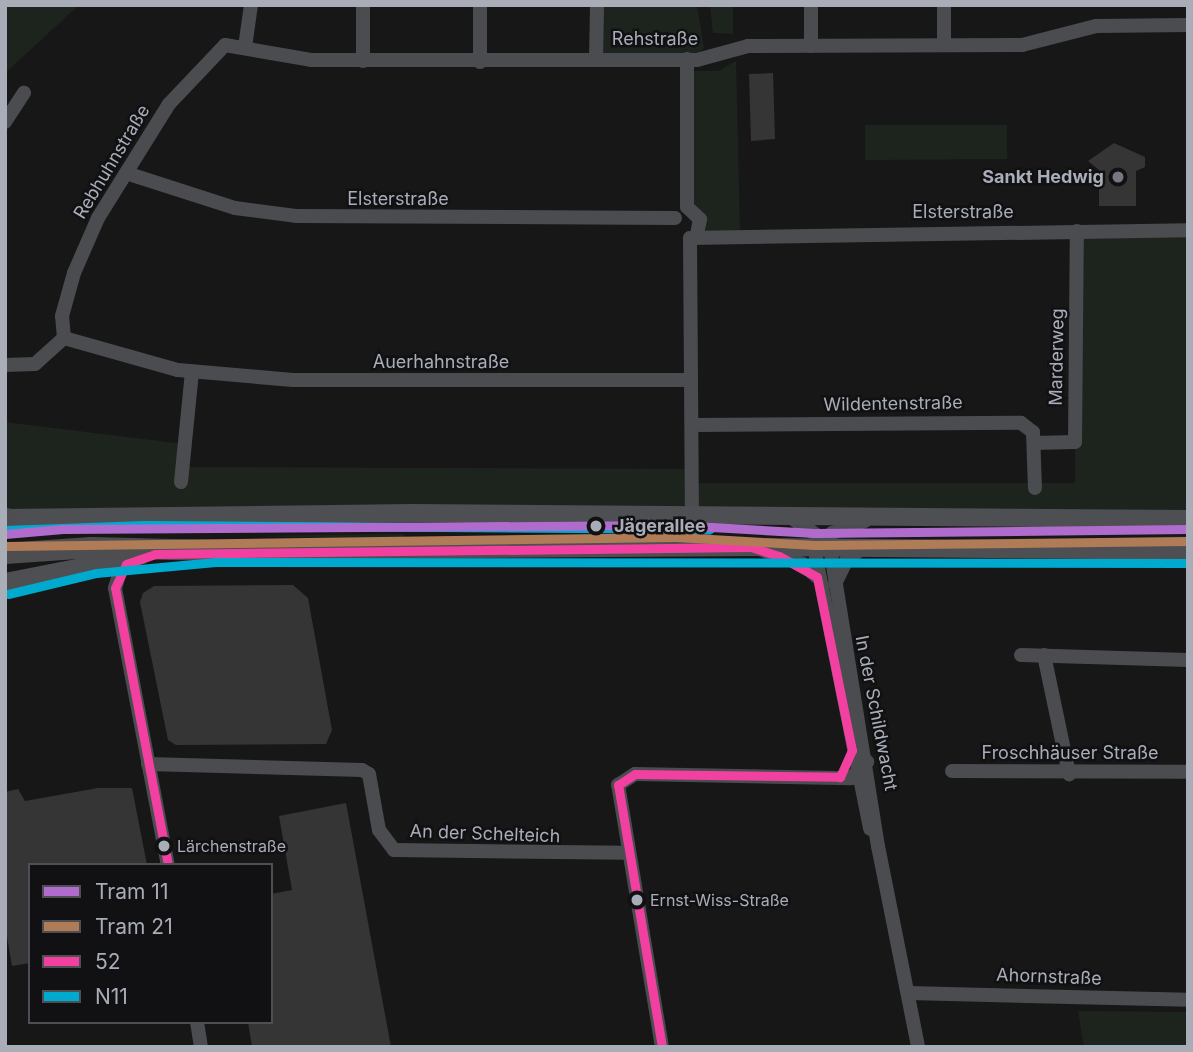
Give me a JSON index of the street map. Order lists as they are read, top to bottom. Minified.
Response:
{"streets":{"street":["Rehstraße","Rebhuhnstraße","Elsterstraße","Marderweg","Auerhahnstraße","Wildentenstraße","In der Schildwacht","Froschhäuser Straße","An der Schelteich","Ahornstraße"]},"crossings":[["Rehstraße","Rebhuhnstraße"],["Rebhuhnstraße","Elsterstraße"],["Rebhuhnstraße","Auerhahnstraße"],["Elsterstraße","Marderweg"],["Marderweg","Wildentenstraße"],["In der Schildwacht","Ahornstraße"]],"places":["Sankt Hedwig","Jägerallee","Lärchenstraße","Ernst-Wiss-Straße"],"lines":["tram line 11","transit line N11","tram line 21","transit line 52"],"legend":["Tram 11","Tram 21","52","N11"]}
